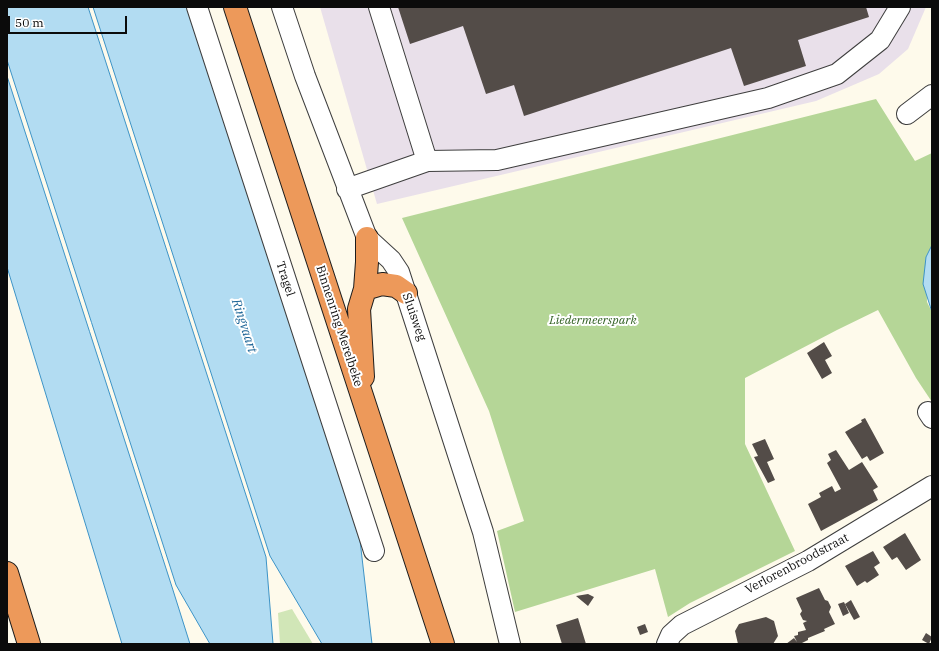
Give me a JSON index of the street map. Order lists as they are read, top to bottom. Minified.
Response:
{"streets":{"highway":["Binnenring Merelbeke"],"street":["Tragel","Sluisweg","Verlorenbroodstraat"]},"water":["Ringvaart"],"parks":["Liedermeerspark"],"scale_bar":"50 m"}
